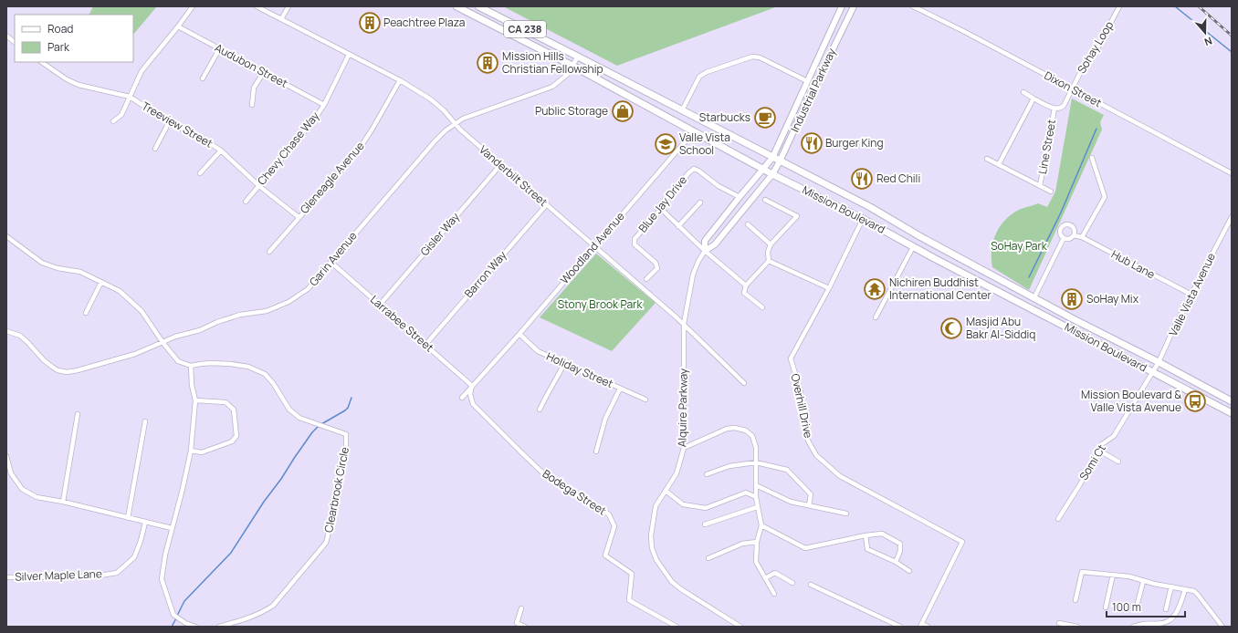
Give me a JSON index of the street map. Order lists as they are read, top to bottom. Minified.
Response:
{"streets":{"main road":["CA 238","Industrial Parkway","Mission Boulevard","Alquire Parkway"],"street":["Sohay Loop","Audubon Street","Dixon Street","Treeview Street","Line Street","Chevy Chase Way","Vanderbilt Street","Gleneagle Avenue","Blue Jay Drive","Gisler Way","Woodland Avenue","Garin Avenue","Hub Lane","Barron Way","Valle Vista Avenue","Larrabee Street","Holiday Street","Overhill Drive","Somi Ct","Clearbrook Circle","Bodega Street","Silver Maple Lane"]},"crossings":[["Sohay Loop","Dixon Street"],["Sohay Loop","Line Street"],["Audubon Street","Chevy Chase Way"],["Industrial Parkway","Mission Boulevard"],["Industrial Parkway","Alquire Parkway"],["Treeview Street","Chevy Chase Way"],["Treeview Street","Gleneagle Avenue"],["Chevy Chase Way","Vanderbilt Street"],["Vanderbilt Street","Gleneagle Avenue"],["Vanderbilt Street","Gisler Way"],["Vanderbilt Street","Woodland Avenue"],["Vanderbilt Street","Garin Avenue"],["Vanderbilt Street","Barron Way"],["Vanderbilt Street","Alquire Parkway"],["Blue Jay Drive","Alquire Parkway"],["Mission Boulevard","Woodland Avenue"],["Mission Boulevard","Garin Avenue"],["Mission Boulevard","Valle Vista Avenue"],["Mission Boulevard","Overhill Drive"],["Mission Boulevard","Alquire Parkway"],["Mission Boulevard","Somi Ct"],["Gisler Way","Larrabee Street"],["Woodland Avenue","Larrabee Street"],["Woodland Avenue","Holiday Street"],["Woodland Avenue","Bodega Street"],["Garin Avenue","Larrabee Street"],["Hub Lane","Valle Vista Avenue"],["Barron Way","Larrabee Street"],["Valle Vista Avenue","Somi Ct"],["Larrabee Street","Bodega Street"]],"parks":["SoHay Park","Stony Brook Park"],"places":{"building":["Peachtree Plaza","Mission Hills Christian Fellowship","SoHay Mix"],"shop":["Public Storage"],"cafe":["Starbucks"],"restaurant":["Burger King","Red Chili"],"school or university":["Valle Vista School"],"temple":["Nichiren Buddhist International Center"],"mosque":["Masjid Abu Bakr Al-Siddiq"],"bus stop":["Mission Boulevard & Valle Vista Avenue"]},"legend":["Road","Park"],"scale_bar":"100 m","north":"bottom"}
